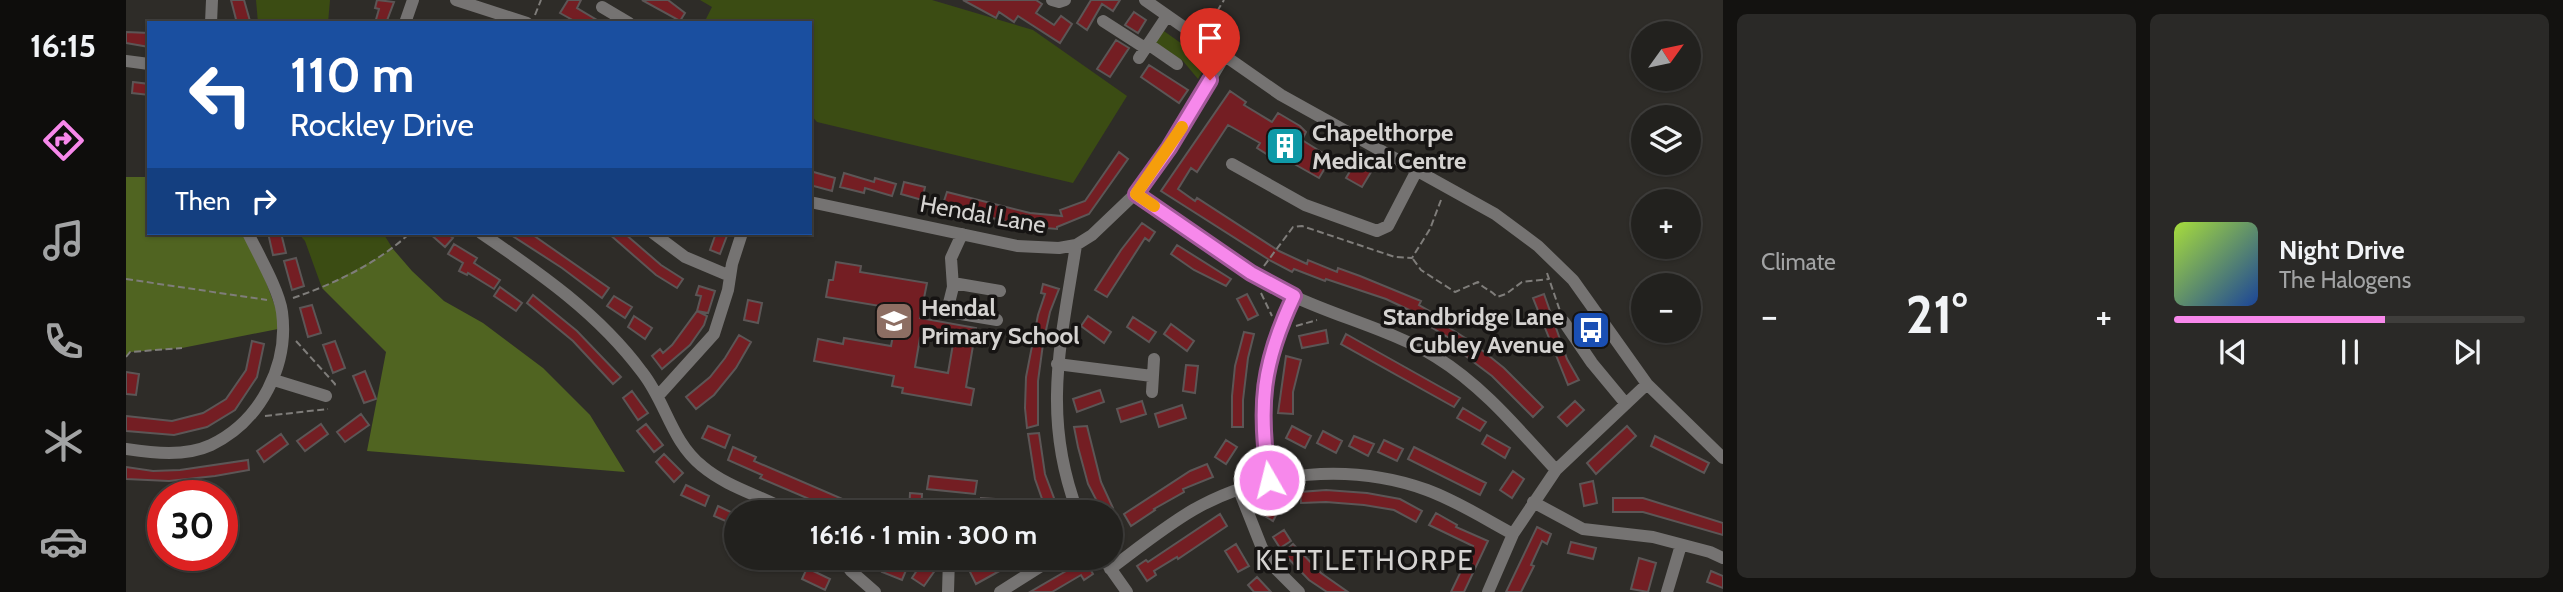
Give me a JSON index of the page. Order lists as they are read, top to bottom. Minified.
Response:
{"streets":{"street":["Hendal Lane"]},"districts":["KETTLETHORPE"],"places":{"building":["Chapelthorpe Medical Centre"],"school or university":["Hendal Primary School"],"bus stop":["Standbridge Lane Cubley Avenue"]},"north":"top right","page":{"tabs":"16:15","tile":"Climate","map_buttons":["+","−"],"turn":["110 m","Rockley Drive"],"then":"Then","song":["Night Drive","The Halogens"],"heat":["−","21°","+"],"limit":"30","trip":"16:16 · 1 min · 300 m"}}
